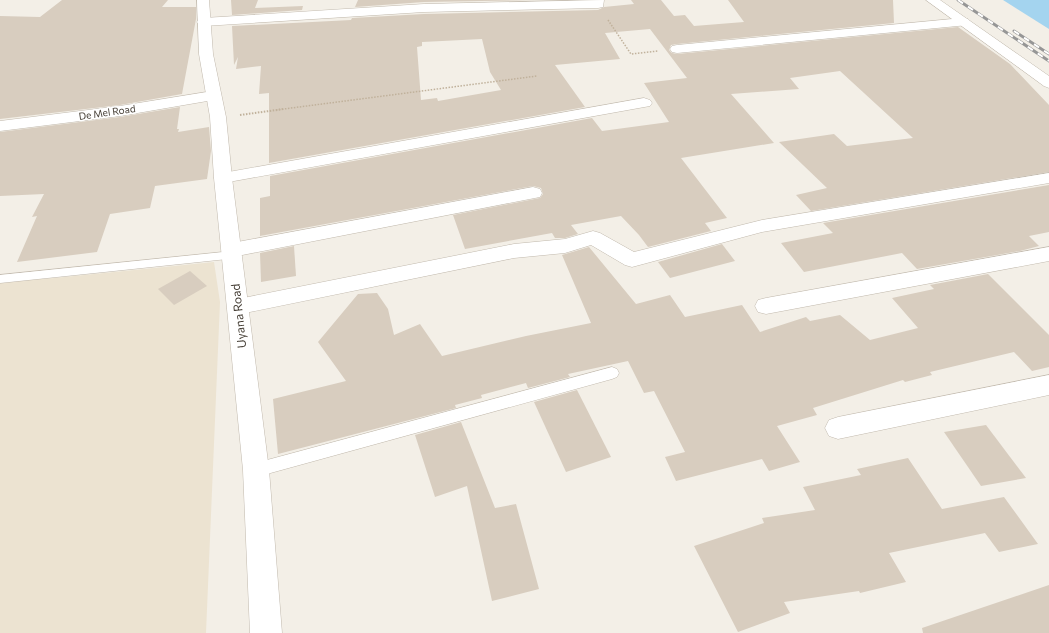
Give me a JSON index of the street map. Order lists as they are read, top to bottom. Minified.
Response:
{"streets":{"street":["De Mel Road","Uyana Road"]},"crossings":[["De Mel Road","Uyana Road"]]}
